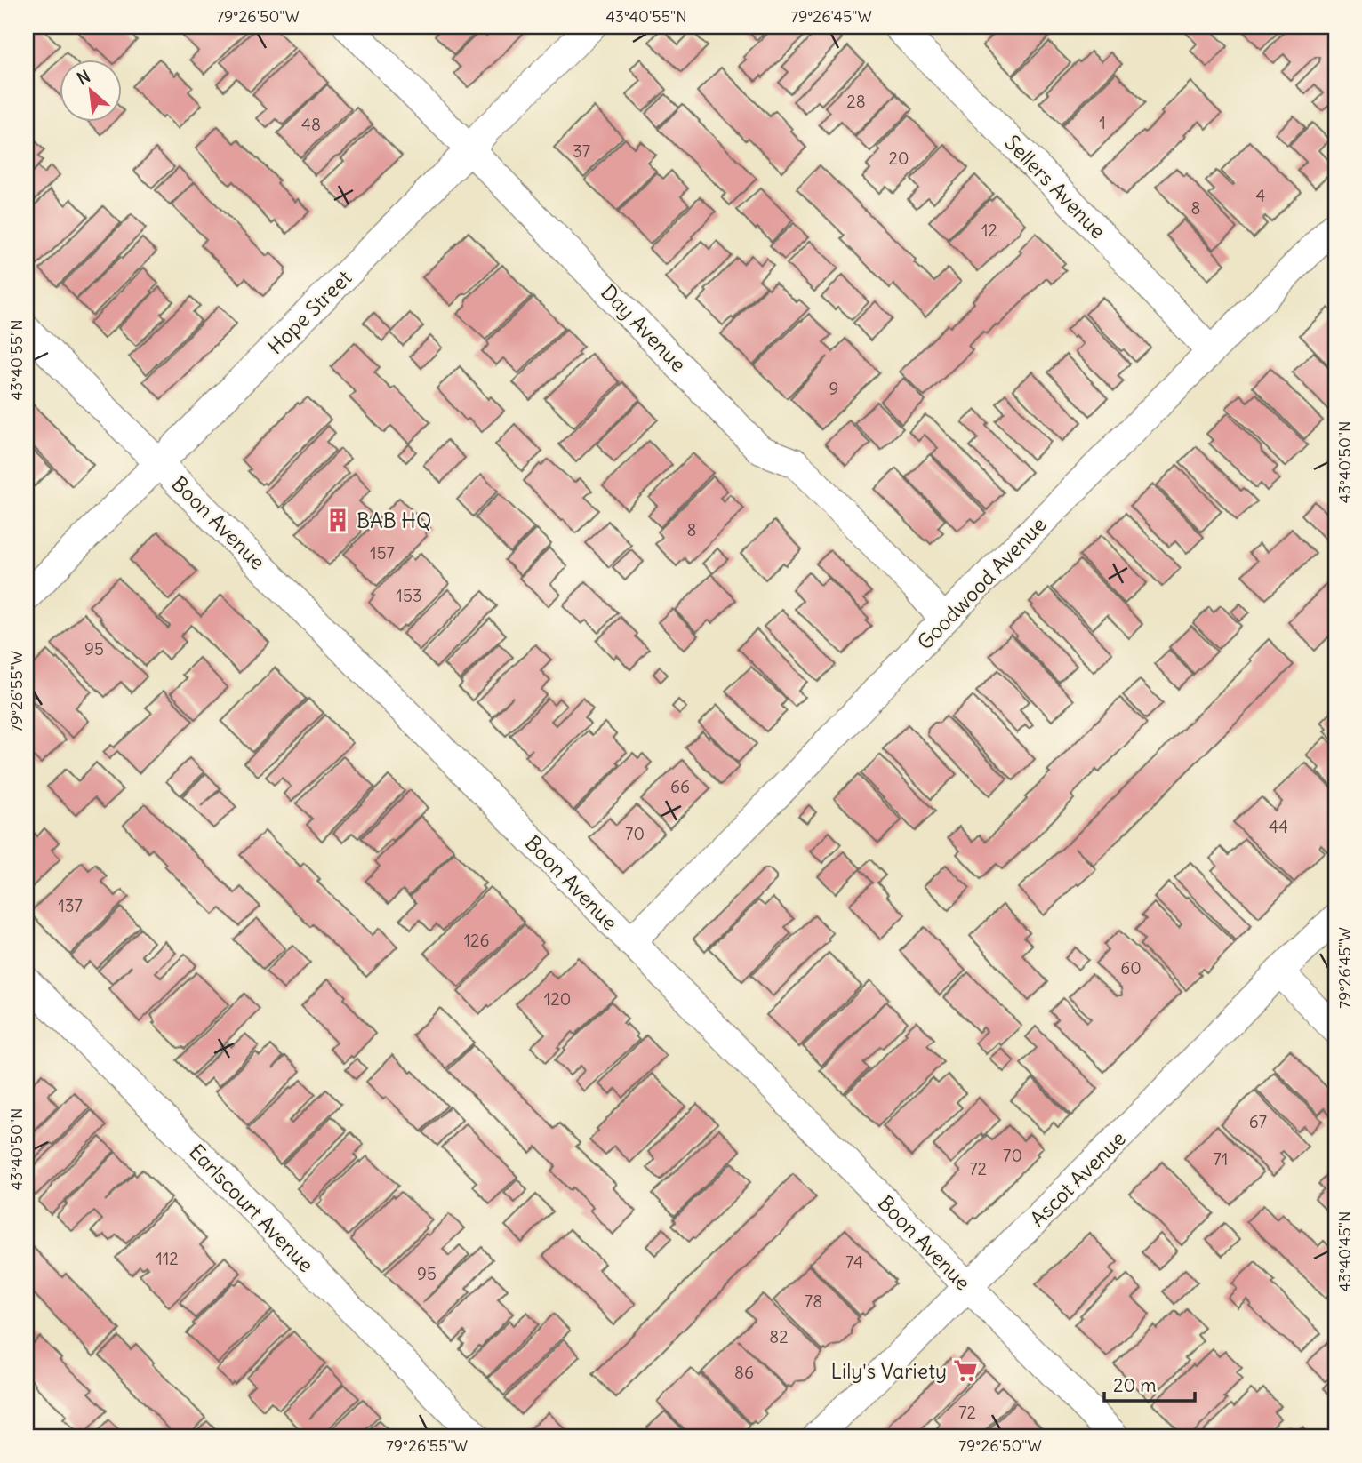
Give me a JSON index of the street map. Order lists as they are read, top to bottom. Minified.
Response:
{"streets":{"street":["Sellers Avenue","Hope Street","Day Avenue","Boon Avenue","Goodwood Avenue","Ascot Avenue","Earlscourt Avenue"]},"crossings":[["Sellers Avenue","Goodwood Avenue"],["Hope Street","Day Avenue"],["Hope Street","Boon Avenue"],["Day Avenue","Goodwood Avenue"],["Boon Avenue","Goodwood Avenue"],["Boon Avenue","Ascot Avenue"]],"places":{"building":["BAB HQ"],"supermarket":["Lily's Variety"]},"house_numbers":["28","1","48","37","20","4","8","12","9","8","157","153","95","66","44","70","137","126","60","120","67","70","71","72","112","74","95","78","82","86","72"],"scale_bar":"20 m","north":"top left","coordinates":["79°26'50\"W","43°40'55\"N","79°26'45\"W","43°40'50\"N","79°26'55\"W","43°40'45\"N"]}
